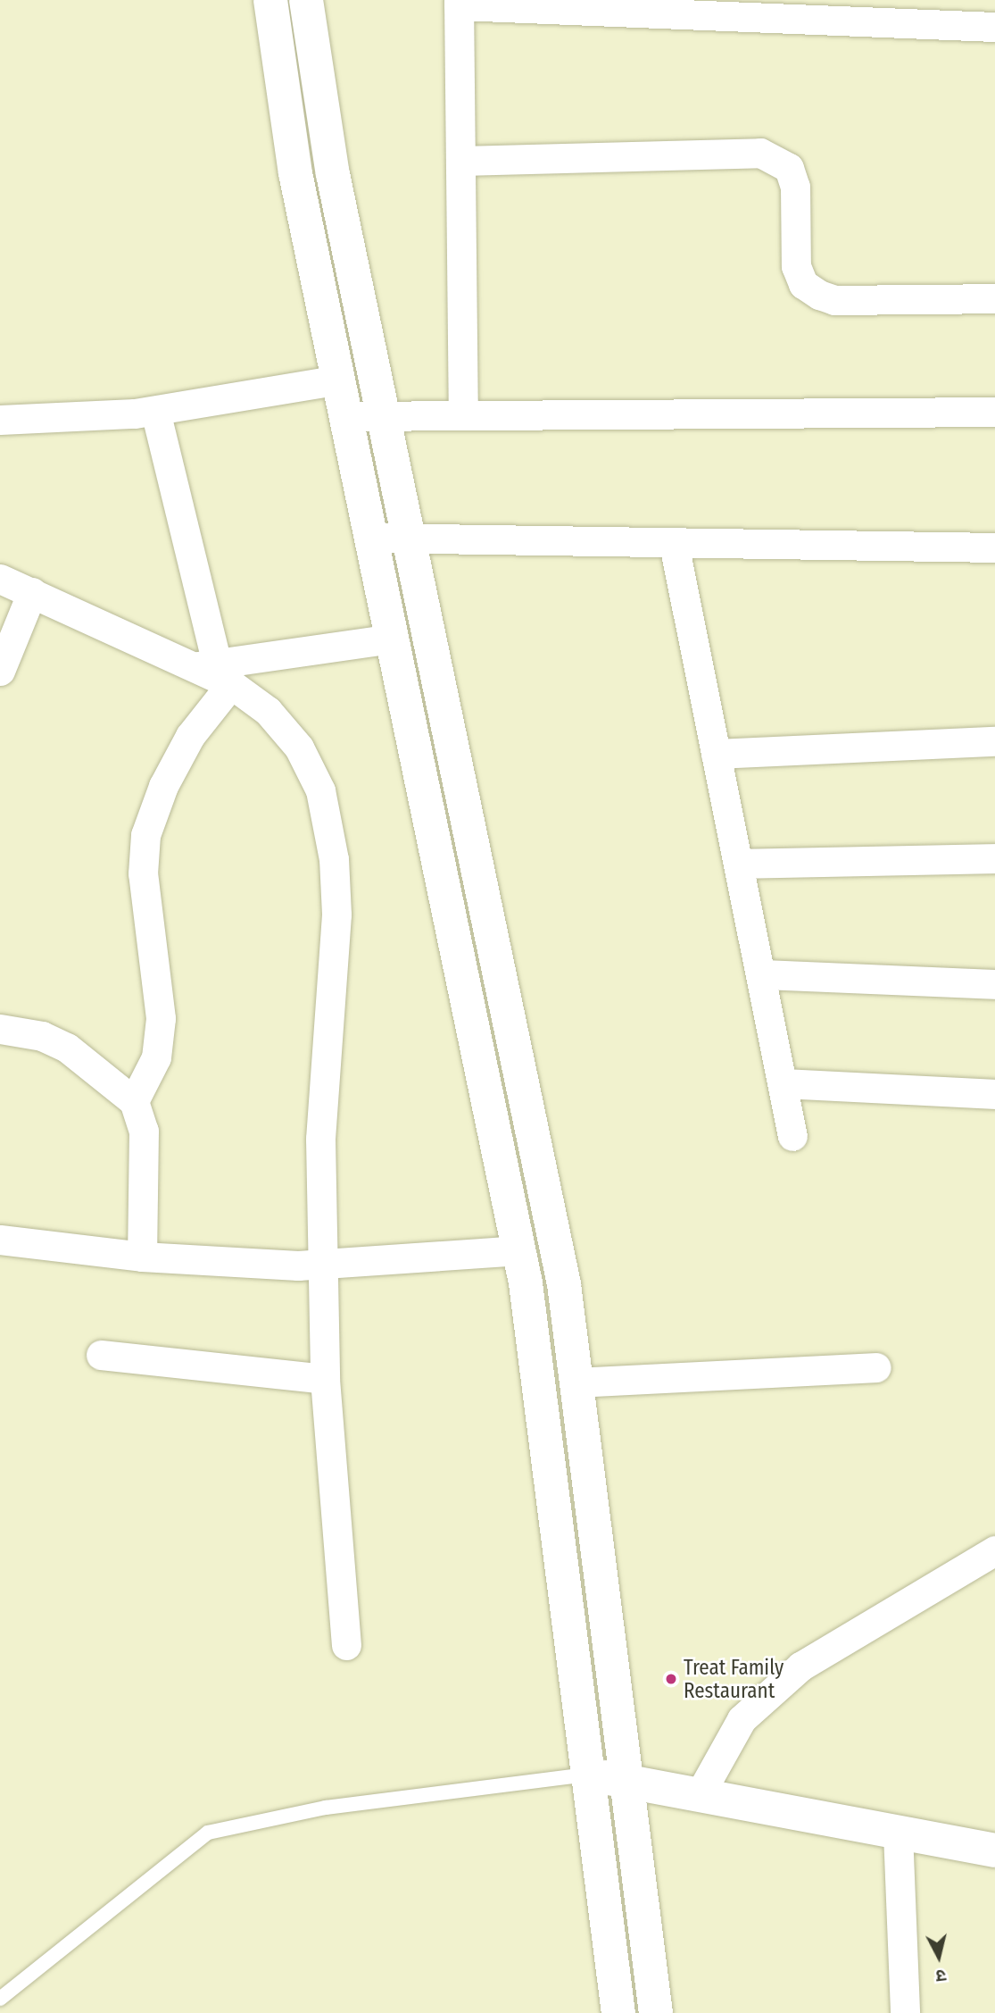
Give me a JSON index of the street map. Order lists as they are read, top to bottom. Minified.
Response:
{"places":["Treat Family Restaurant"],"north":"bottom"}
